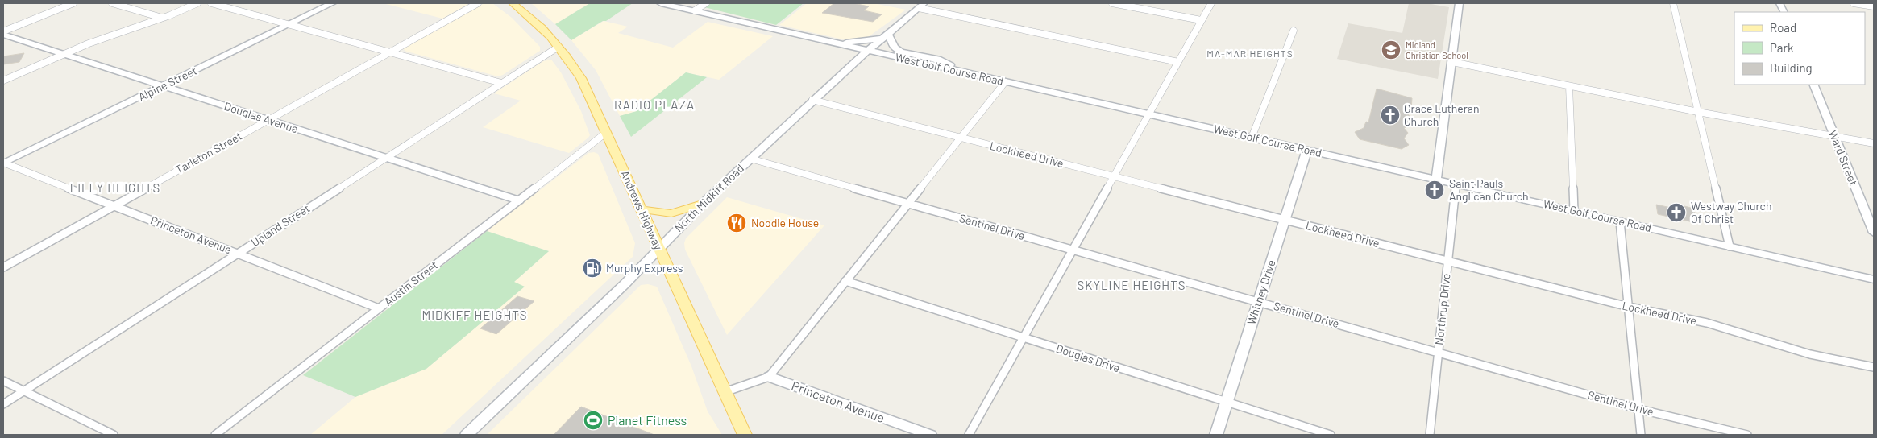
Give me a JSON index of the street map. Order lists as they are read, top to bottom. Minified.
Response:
{"streets":{"main road":["Andrews Highway"],"street":["West Golf Course Road","Alpine Street","Douglas Avenue","Tarleton Street","Lockheed Drive","Ward Street","North Midkiff Road","Upland Street","Sentinel Drive","Princeton Avenue","Austin Street","Whitney Drive","Northrup Drive","Douglas Drive"]},"crossings":[["West Golf Course Road","North Midkiff Road"],["West Golf Course Road","Whitney Drive"],["West Golf Course Road","Northrup Drive"],["Alpine Street","Douglas Avenue"],["Alpine Street","Princeton Avenue"],["Douglas Avenue","Tarleton Street"],["Douglas Avenue","Upland Street"],["Douglas Avenue","Austin Street"],["Tarleton Street","Princeton Avenue"],["Lockheed Drive","North Midkiff Road"],["Lockheed Drive","Whitney Drive"],["Lockheed Drive","Northrup Drive"],["North Midkiff Road","Andrews Highway"],["North Midkiff Road","Sentinel Drive"],["Andrews Highway","Upland Street"],["Andrews Highway","Austin Street"],["Upland Street","Princeton Avenue"],["Sentinel Drive","Whitney Drive"],["Sentinel Drive","Northrup Drive"],["Princeton Avenue","Austin Street"],["Whitney Drive","Douglas Drive"]],"districts":["MA-MAR HEIGHTS","RADIO PLAZA","LILLY HEIGHTS","SKYLINE HEIGHTS","MIDKIFF HEIGHTS"],"places":{"school or university":["Midland Christian School"],"church":["Grace Lutheran Church","Saint Pauls Anglican Church","Westway Church Of Christ"],"restaurant":["Noodle House"],"fuel station":["Murphy Express"],"sports":["Planet Fitness"]},"legend":["Road","Park","Building"]}
